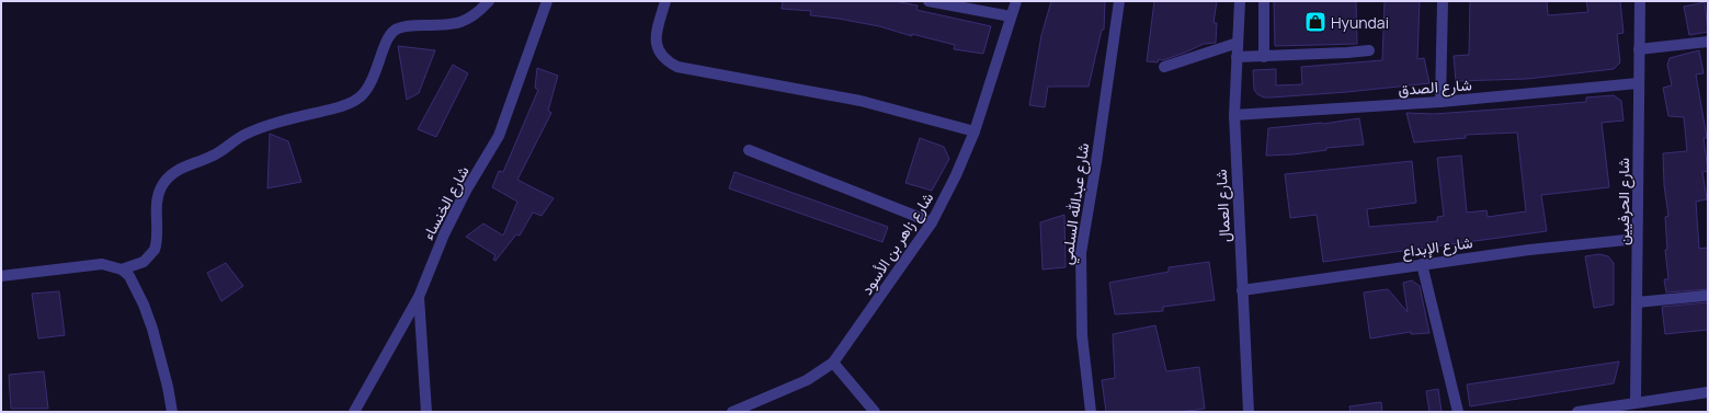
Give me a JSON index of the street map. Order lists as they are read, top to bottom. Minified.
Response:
{"streets":{"street":["شارع الصدق","شارع الحرفيين","شارع الخنساء","شارع عبدالله السلمي","شارع العمال","شارع زاهر بن الأسود","شارع الإبداع"]},"crossings":[["شارع الصدق","شارع الحرفيين"],["شارع الصدق","شارع العمال"],["شارع الحرفيين","شارع الإبداع"],["شارع العمال","شارع الإبداع"]],"places":{"shop":["Hyundai"]}}
